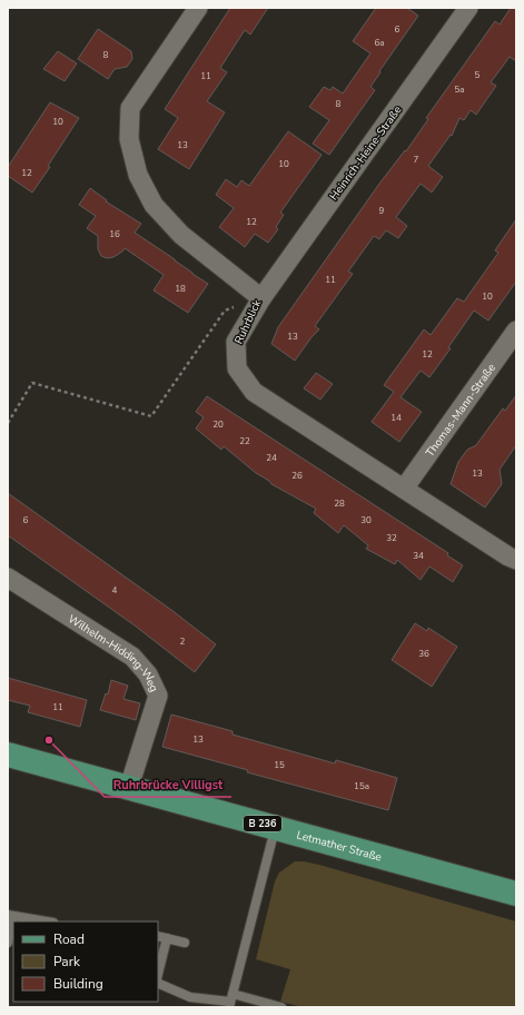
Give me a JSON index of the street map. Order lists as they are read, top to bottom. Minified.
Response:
{"streets":{"main road":["B 236","Letmather Straße"],"street":["Heinrich-Heine-Straße","Ruhrblick","Thomas-Mann-Straße","Wilhelm-Hidding-Weg"]},"crossings":[["Heinrich-Heine-Straße","Ruhrblick"],["Ruhrblick","Thomas-Mann-Straße"],["Wilhelm-Hidding-Weg","Letmather Straße"]],"places":["Ruhrbrücke Villigst"],"house_numbers":["6","6a","8","5","11","5a","8","10","13","7","10","12","9","12","16","11","18","10","13","12","14","20","22","24","13","26","28","6","30","32","34","4","2","36","11","13","15","15a"],"legend":["Road","Park","Building"]}
